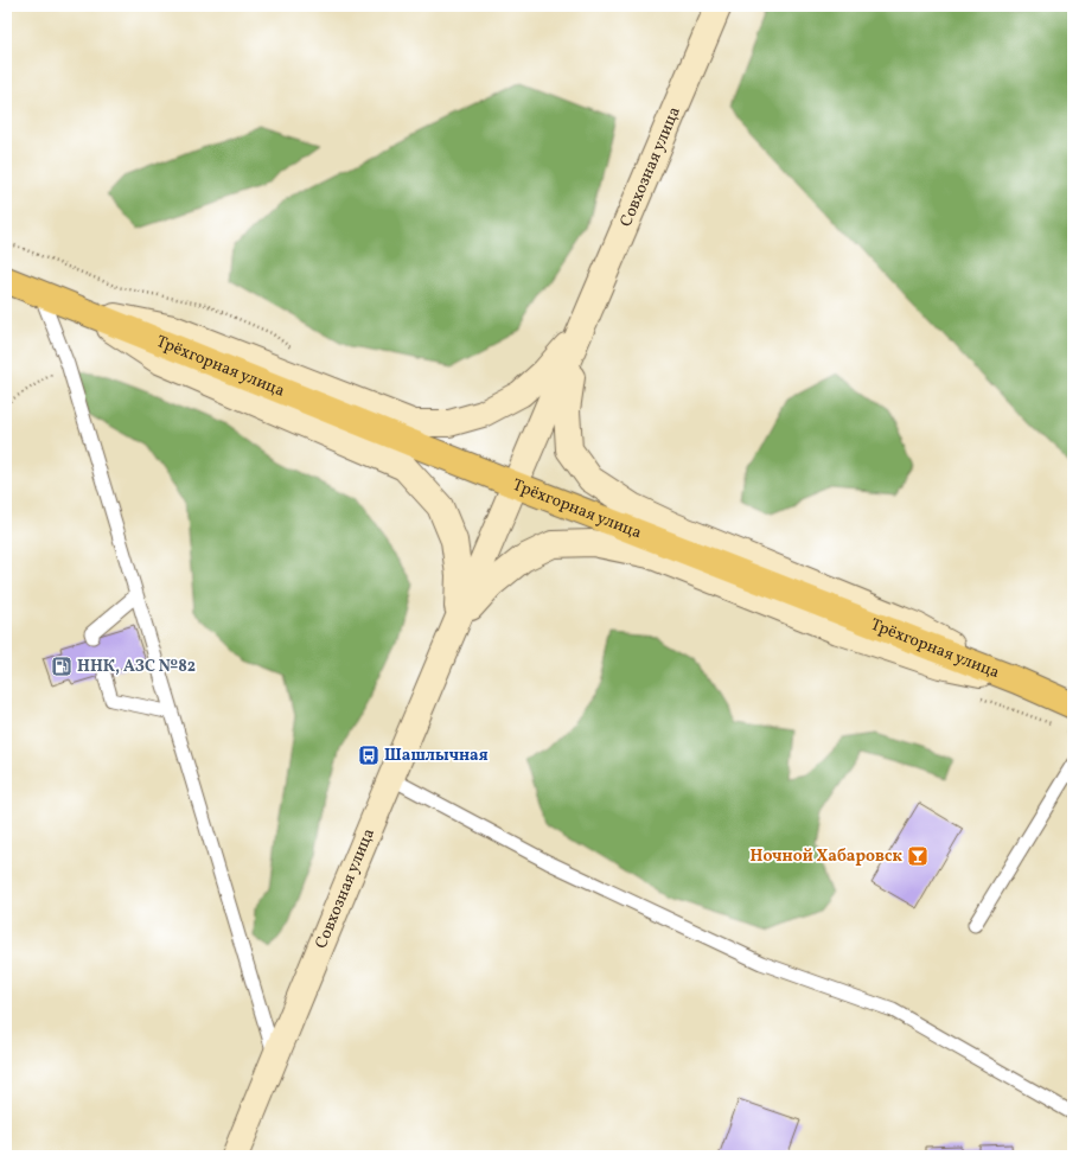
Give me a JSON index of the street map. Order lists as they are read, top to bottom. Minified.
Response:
{"streets":{"highway":["Трёхгорная улица"],"main road":["Совхозная улица"]},"crossings":[["Совхозная улица","Трёхгорная улица"]],"places":{"fuel station":["ННК, АЗС №82"],"bus stop":["Шашлычная"],"bar":["Ночной Хабаровск"]}}
